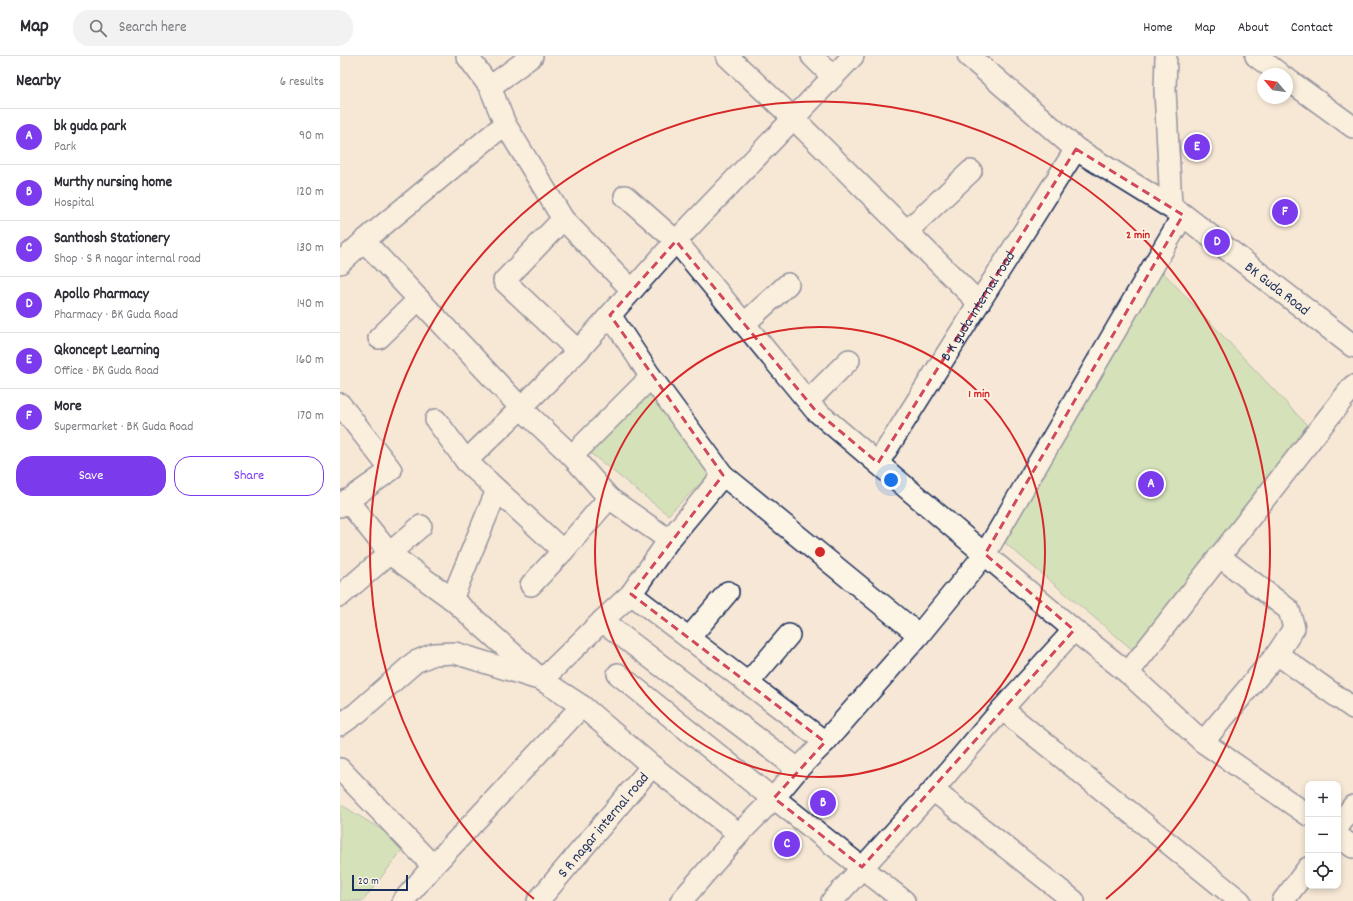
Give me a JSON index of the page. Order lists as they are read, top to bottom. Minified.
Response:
{"streets":{"street":["BK Guda Road","B K guda internal road","S R nagar internal road"]},"crossings":[["BK Guda Road","B K guda internal road"]],"scale_bar":"20 m","north":"top left","page":{"header":"Map","search":"Search here","nav":["Home","Map","About","Contact"],"heading":["Nearby","6 results"],"list":[{"mark":"A","name":"bk guda park","note":"Park","value":"90 m"},{"mark":"B","name":"Murthy nursing home","note":"Hospital","value":"120 m"},{"mark":"C","name":"Santhosh Stationery","note":"Shop · S R nagar internal road","value":"130 m"},{"mark":"D","name":"Apollo Pharmacy","note":"Pharmacy · BK Guda Road","value":"140 m"},{"mark":"E","name":"Qkoncept Learning","note":"Office · BK Guda Road","value":"160 m"},{"mark":"F","name":"More","note":"Supermarket · BK Guda Road","value":"170 m"}],"pins":["E","F","D","A","B","C"],"buttons":["Save","Share"],"map_buttons":["+","−"],"scale":"20 m"},"rings":["2 min","1 min"]}
